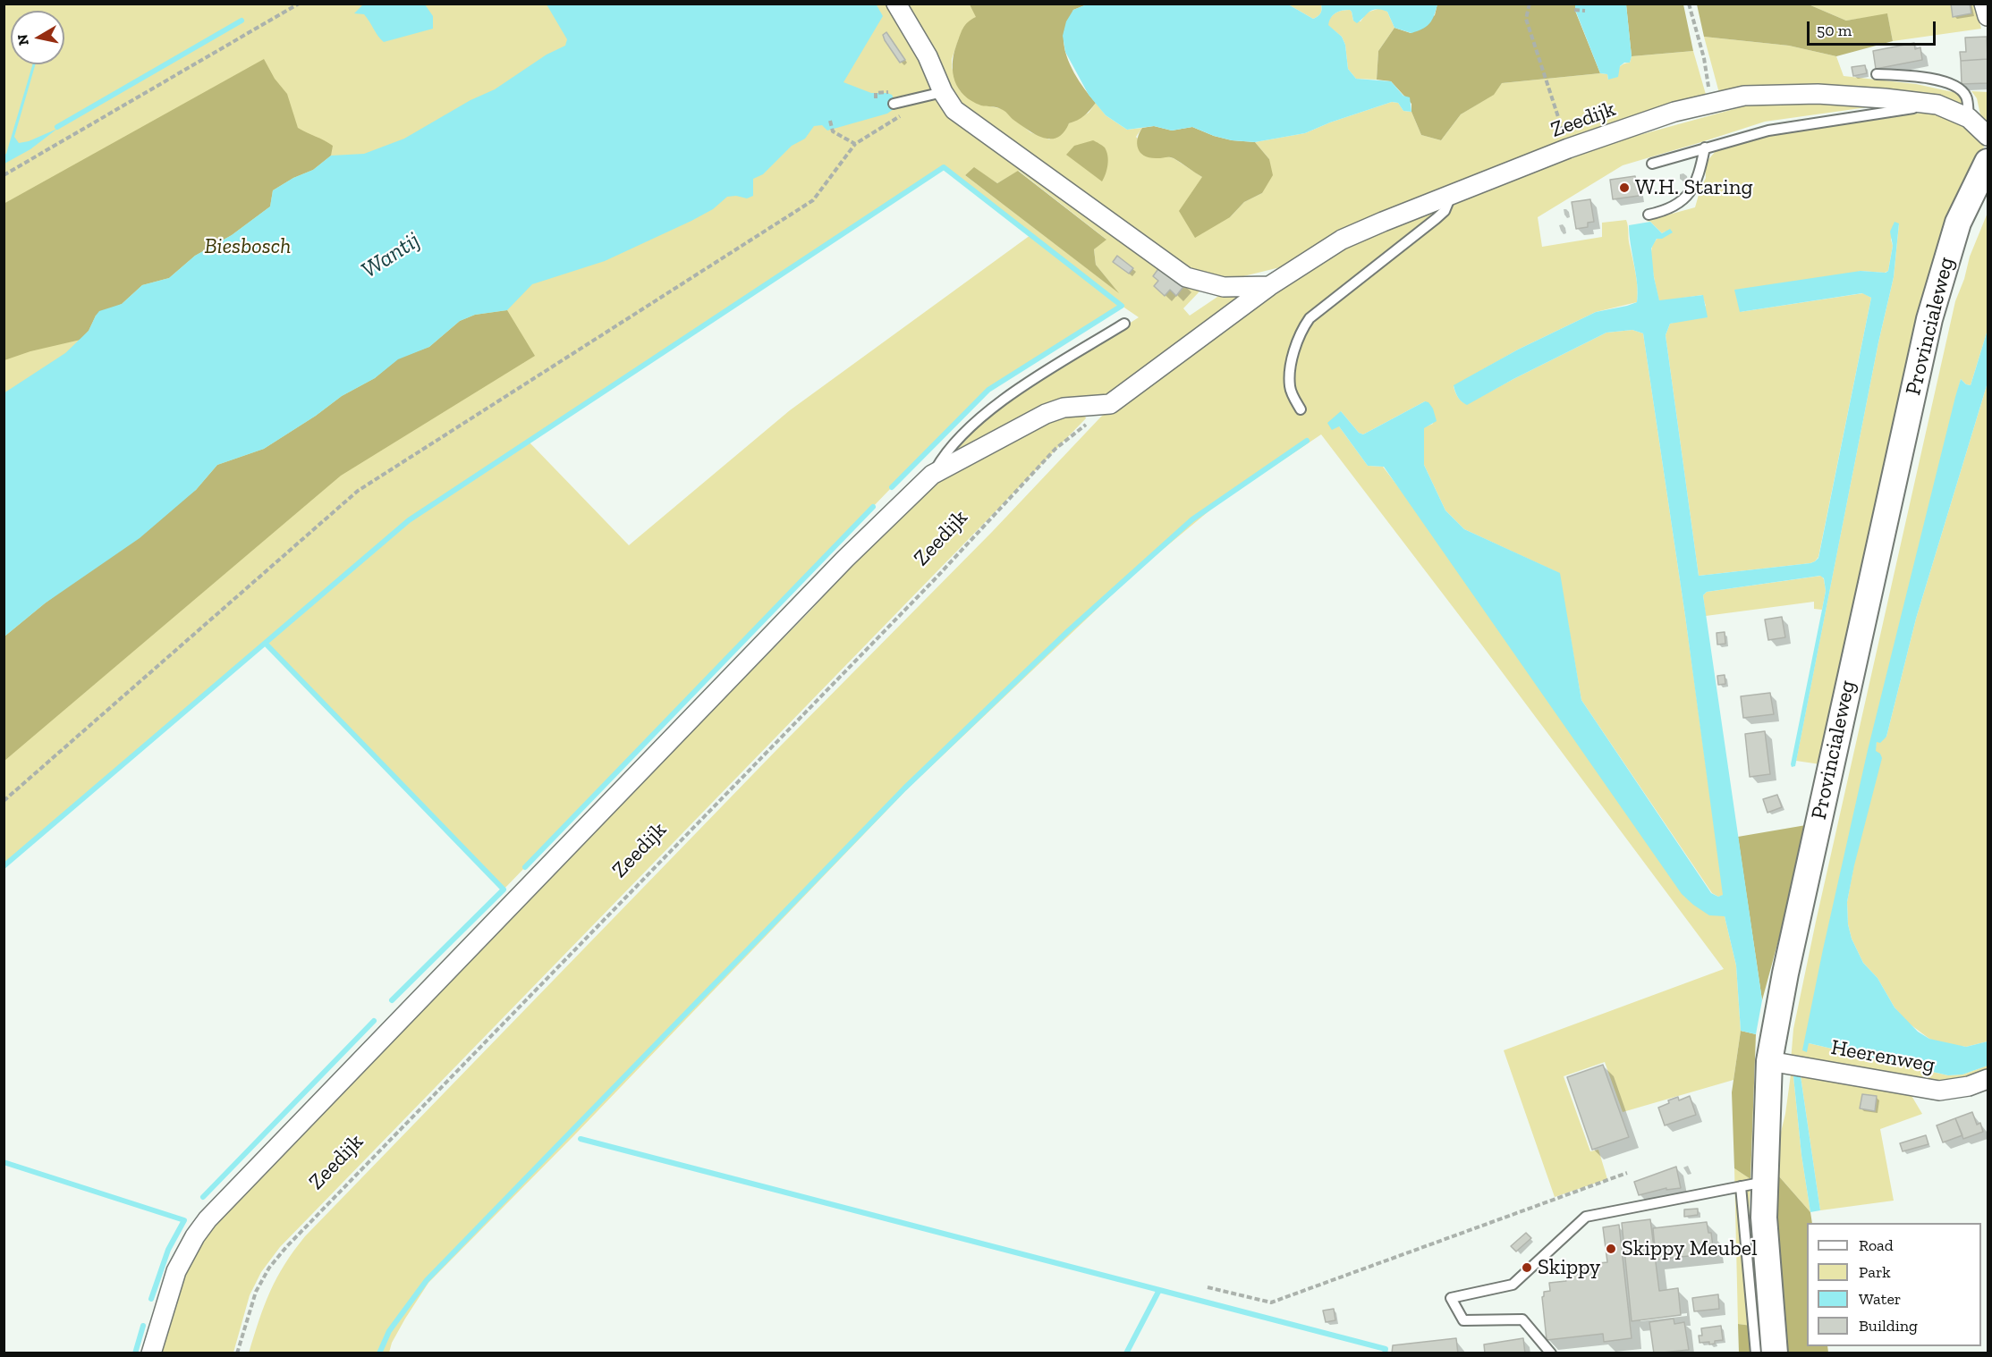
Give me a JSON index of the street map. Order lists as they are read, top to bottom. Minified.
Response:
{"streets":{"main road":["Provincialeweg"],"street":["Zeedijk","Heerenweg"]},"crossings":[["Provincialeweg","Heerenweg"]],"water":["Wantij"],"parks":["Biesbosch"],"places":["W.H. Staring","Skippy Meubel","Skippy"],"legend":["Road","Park","Water","Building"],"scale_bar":"50 m","north":"left"}
